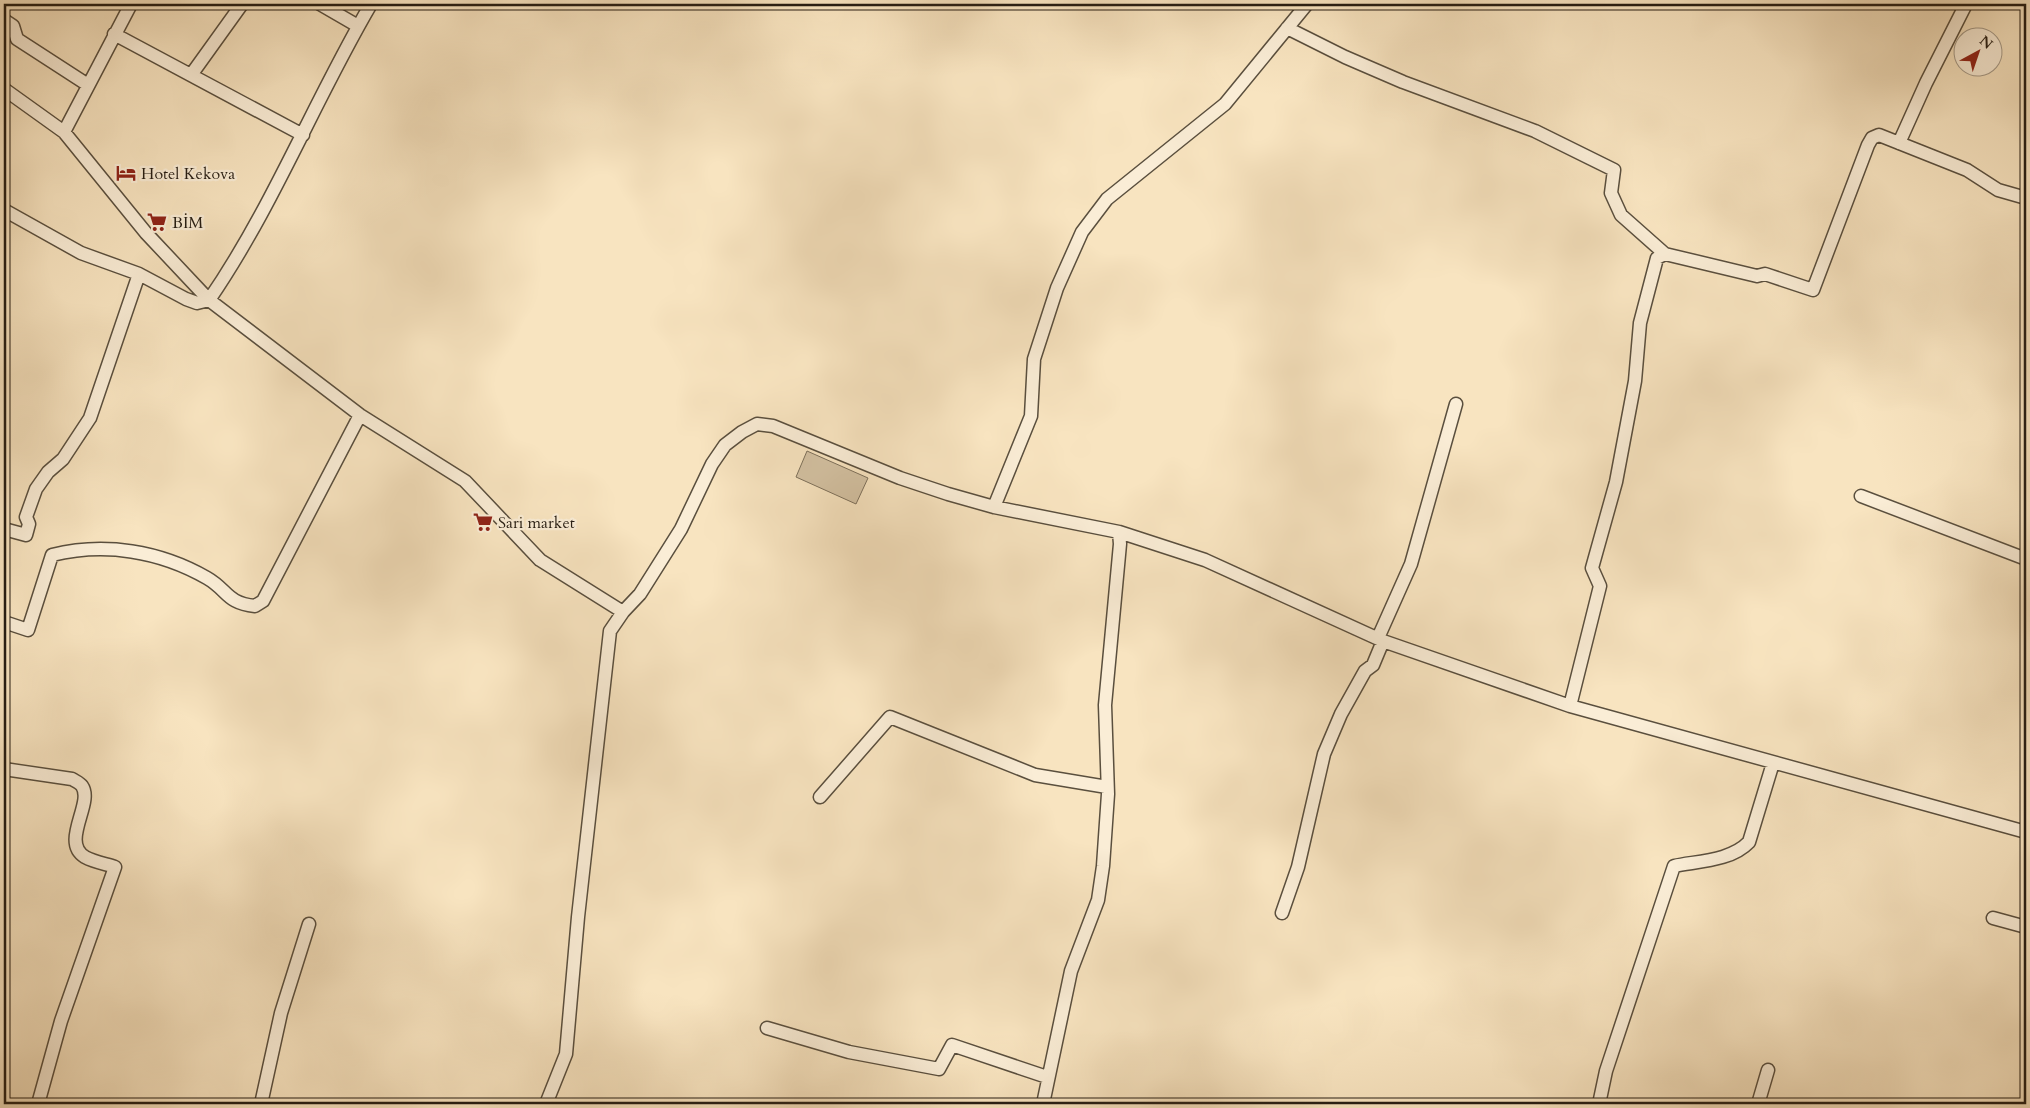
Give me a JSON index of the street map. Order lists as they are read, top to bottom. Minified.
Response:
{"places":{"hotel":["Hotel Kekova"],"supermarket":["BİM","Sari market"]},"north":"top right"}
